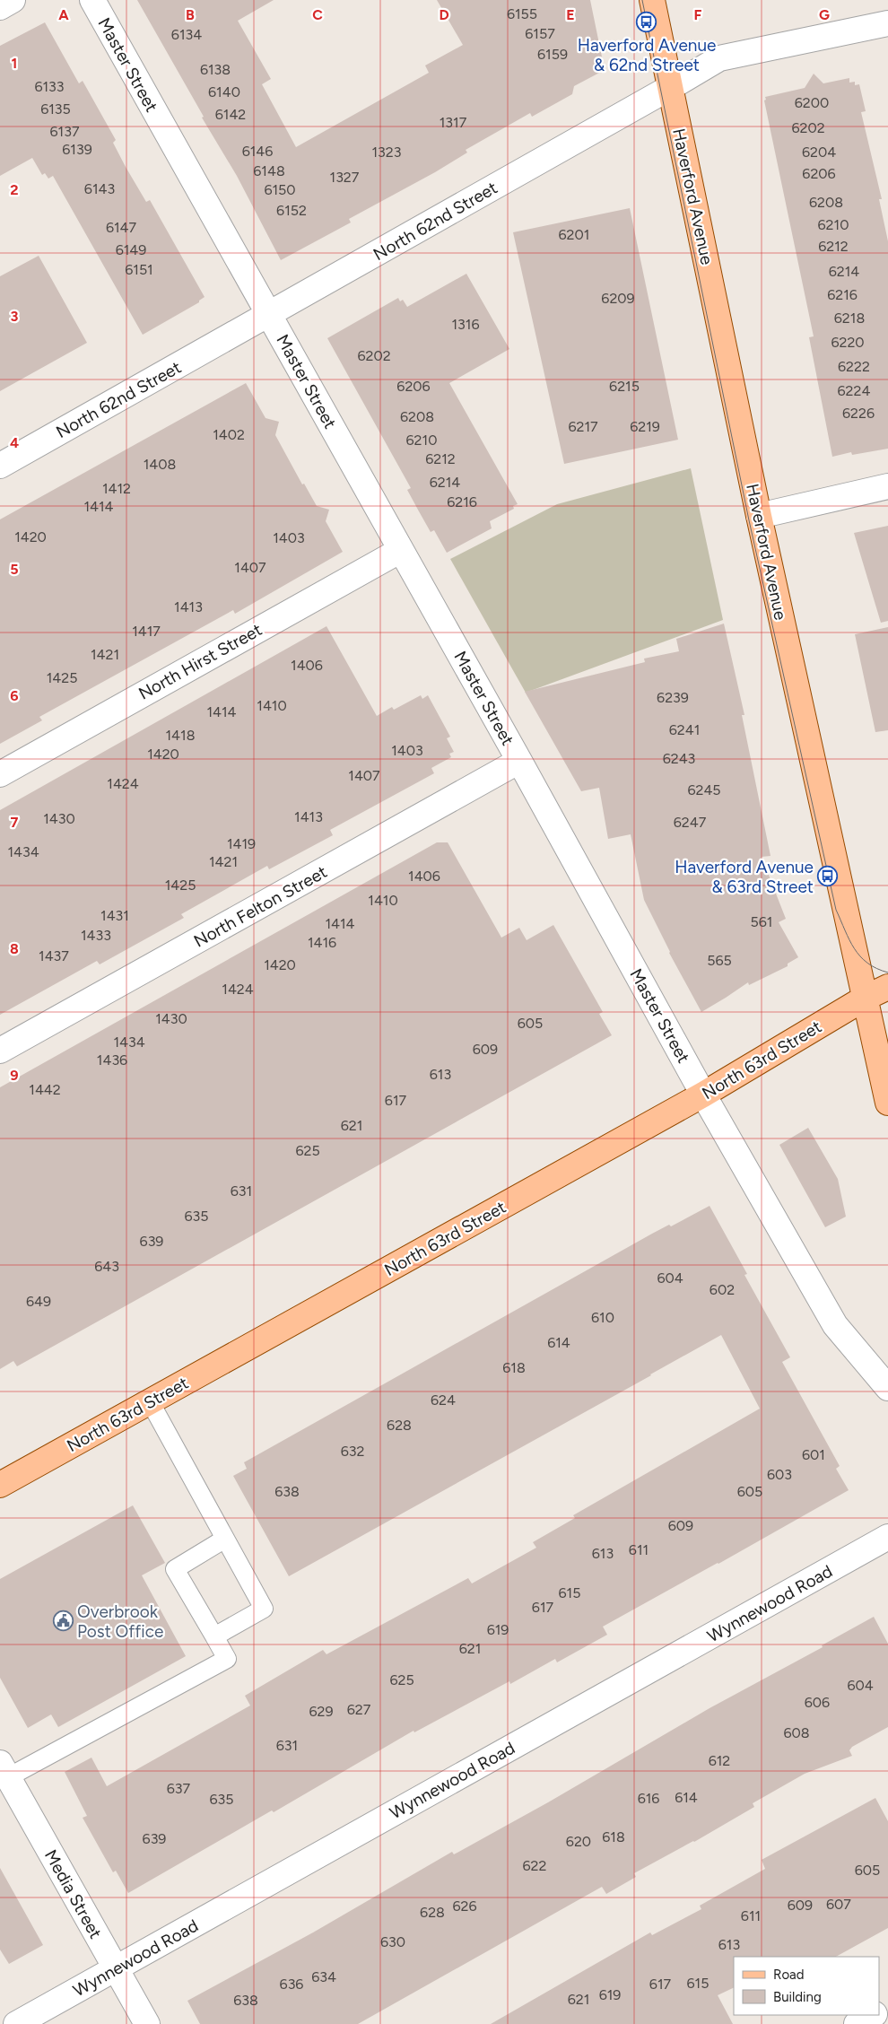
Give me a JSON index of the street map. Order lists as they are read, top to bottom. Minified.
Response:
{"streets":{"main road":["Haverford Avenue","North 63rd Street"],"street":["Master Street","North 62nd Street","North Hirst Street","North Felton Street","Wynnewood Road","Media Street"]},"crossings":[["Master Street","North 62nd Street"],["Master Street","North Hirst Street"],["Master Street","North Felton Street"],["Master Street","North 63rd Street"],["Haverford Avenue","North 62nd Street"],["Haverford Avenue","North 63rd Street"],["Wynnewood Road","Media Street"]],"places":{"bus stop":["Haverford Avenue & 62nd Street","Haverford Avenue & 63rd Street"],"public building":["Overbrook Post Office"]},"house_numbers":["6155","6157","6134","6159","6138","6133","6140","6200","6135","6142","1317","6202","6137","6139","6146","1323","6204","6148","6206","1327","6143","6150","6208","6152","6210","6147","6201","6212","6149","6151","6214","6216","6209","6218","1316","6220","6202","6222","6206","6215","6224","6226","6208","6217","6219","1402","6210","6212","1408","6214","1412","6216","1414","1420","1403","1407","1413","1417","1421","1406","1425","6239","1410","1414","6241","1418","1403","1420","6243","1407","1424","6245","1413","1430","6247","1419","1434","1421","1406","1425","1410","1431","561","1414","1433","1416","1437","565","1420","1424","1430","605","1434","609","1436","613","1442","617","621","625","631","635","639","643","604","602","649","610","614","618","624","628","632","601","603","638","605","609","611","613","615","617","619","621","625","604","606","627","629","608","631","612","637","614","616","635","618","639","620","622","605","607","609","626","628","611","630","613","634","615","636","617","619","621","638"],"legend":["Road","Building"],"grid":{"columns":["A","B","C","D","E","F","G"],"rows":["1","2","3","4","5","6","7","8","9"]}}
